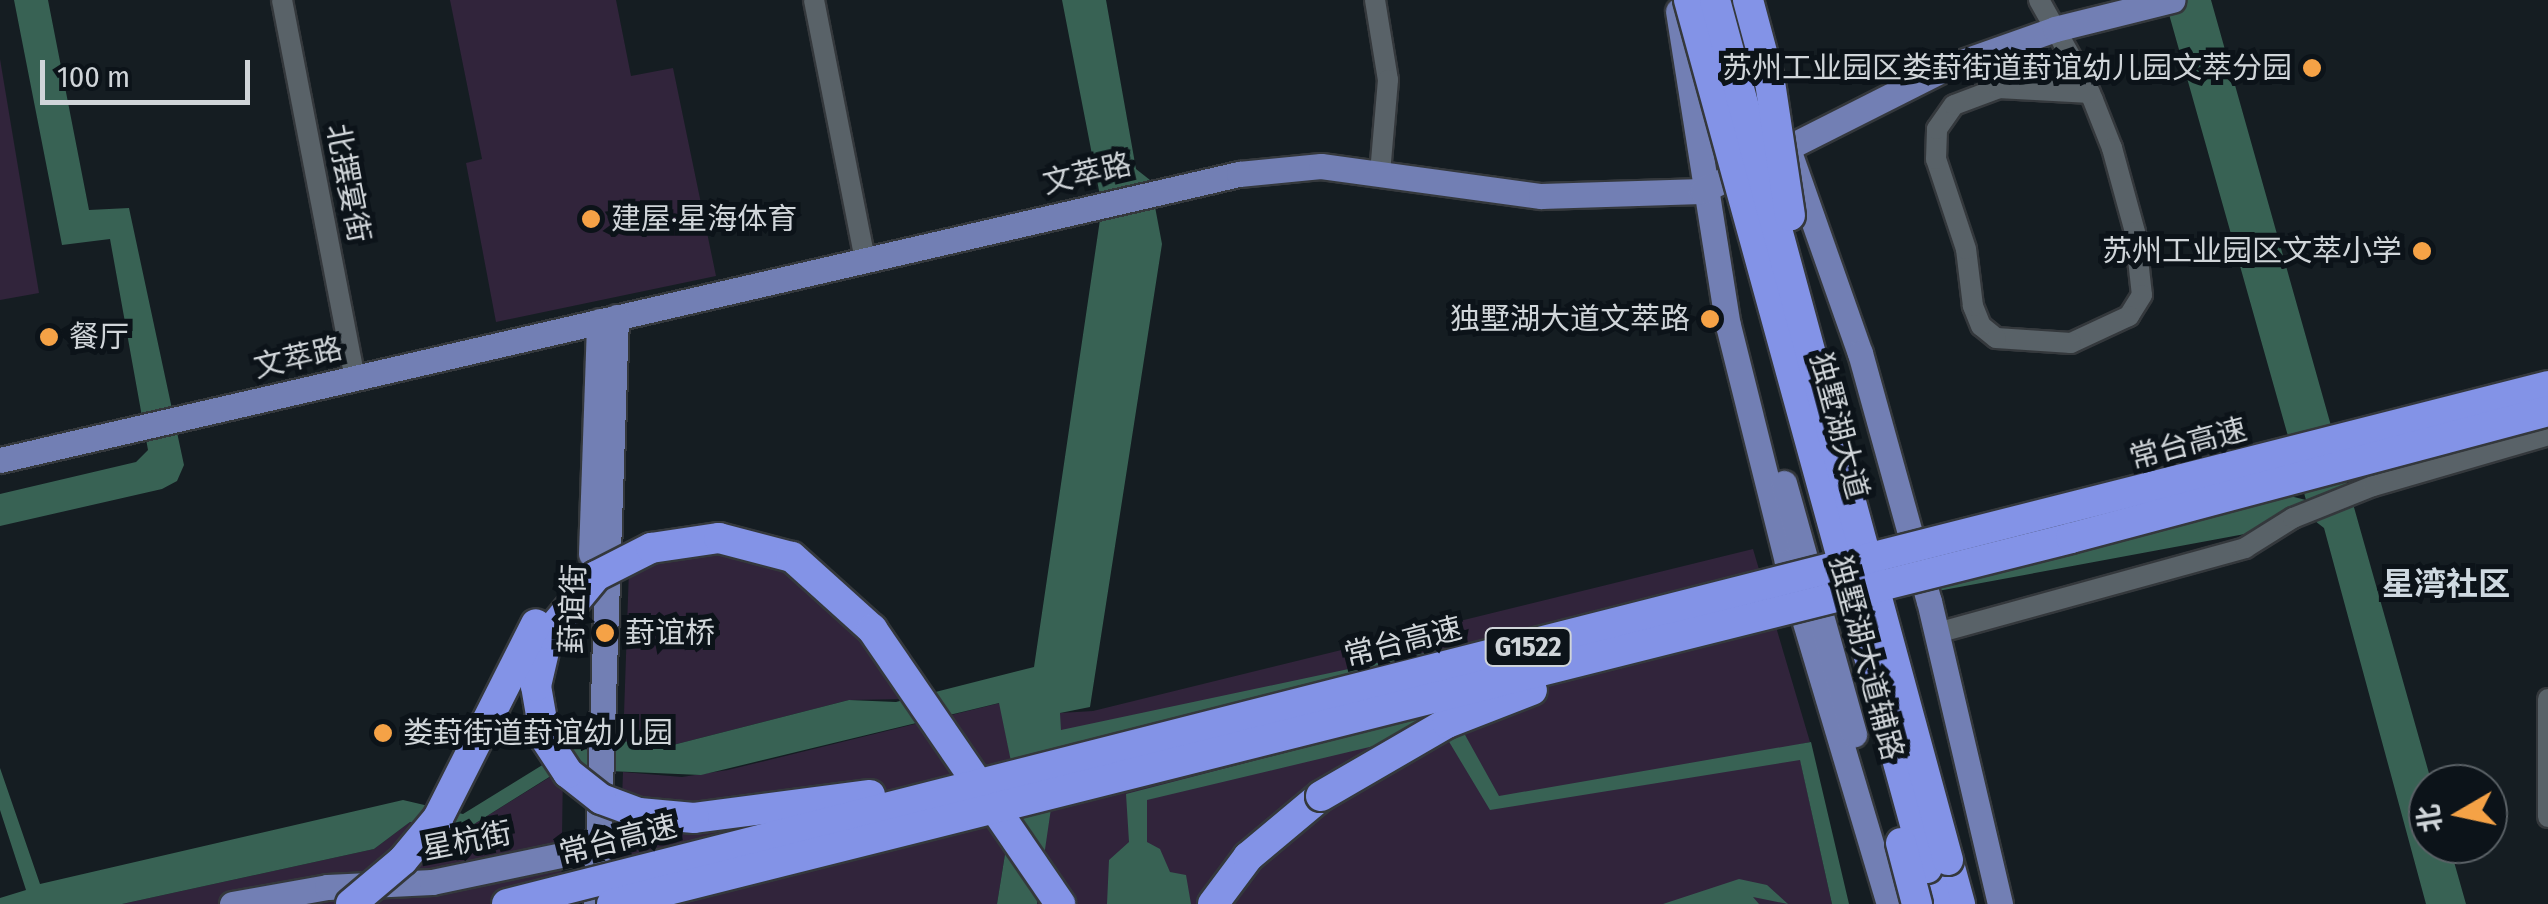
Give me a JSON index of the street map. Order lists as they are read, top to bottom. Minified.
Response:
{"streets":{"highway":["独墅湖大道","常台高速","G1522"],"main road":["文萃路","葑谊街","独墅湖大道辅路","星杭街"],"street":["北摆宴街"]},"crossings":[["文萃路","北摆宴街"],["文萃路","葑谊街"],["文萃路","独墅湖大道辅路"],["葑谊街","星杭街"]],"districts":["星湾社区"],"places":["苏州工业园区娄葑街道葑谊幼儿园文萃分园","建屋·星海体育","苏州工业园区文萃小学","独墅湖大道文萃路","餐厅","葑谊桥","娄葑街道葑谊幼儿园"],"scale_bar":"100 m","north":"left"}
